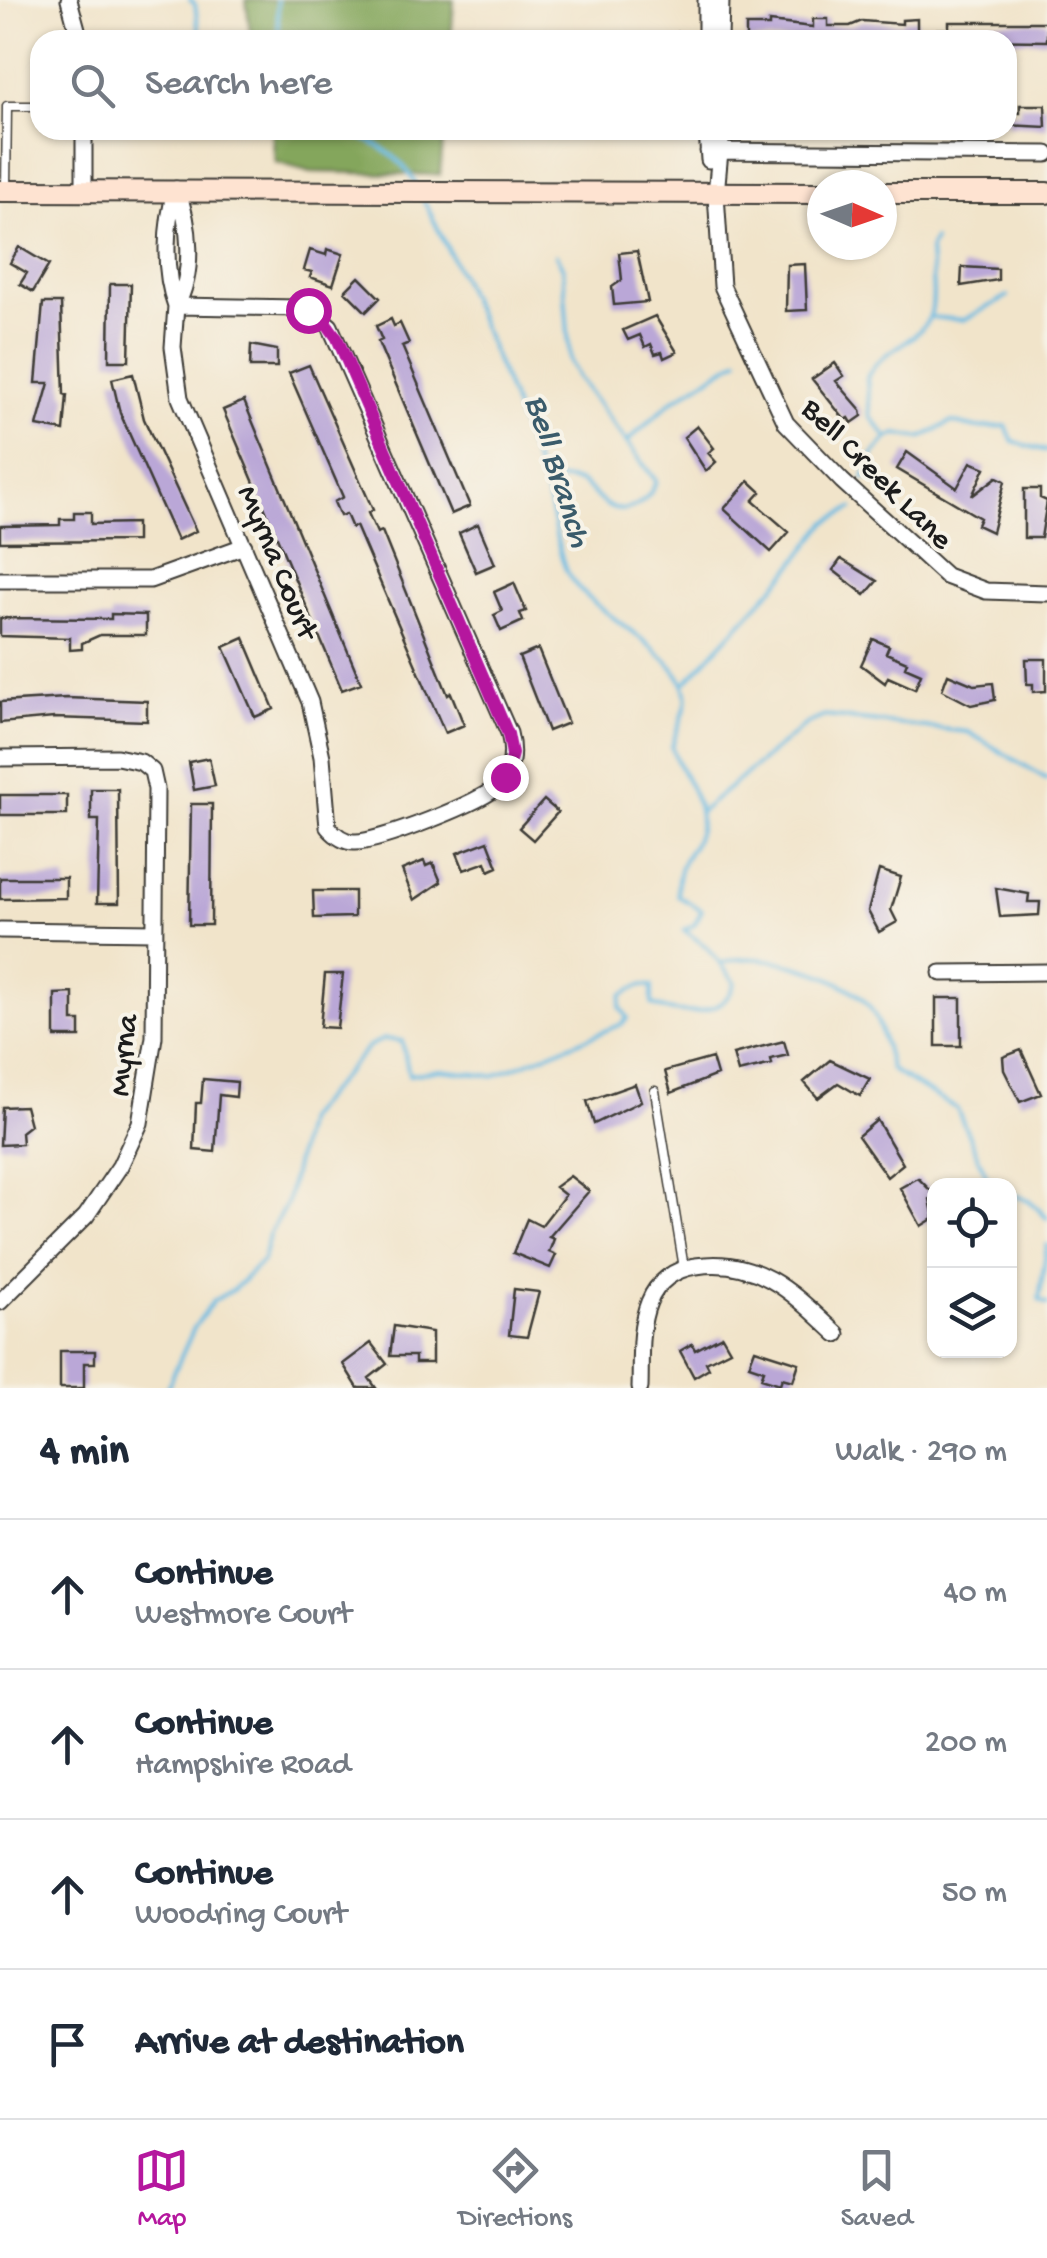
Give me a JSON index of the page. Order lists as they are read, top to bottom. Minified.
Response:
{"streets":{"street":["Bell Creek Lane","Myrna Court","Myrna"]},"water":["Bell Branch"],"north":"right","page":{"search":"Search here","heading":["4 min","Walk · 290 m"],"list":[["Continue","Westmore Court","40 m"],["Continue","Hampshire Road","200 m"],["Continue","Woodring Court","50 m"],"Arrive at destination"],"nav":["Map","Directions","Saved"]}}
